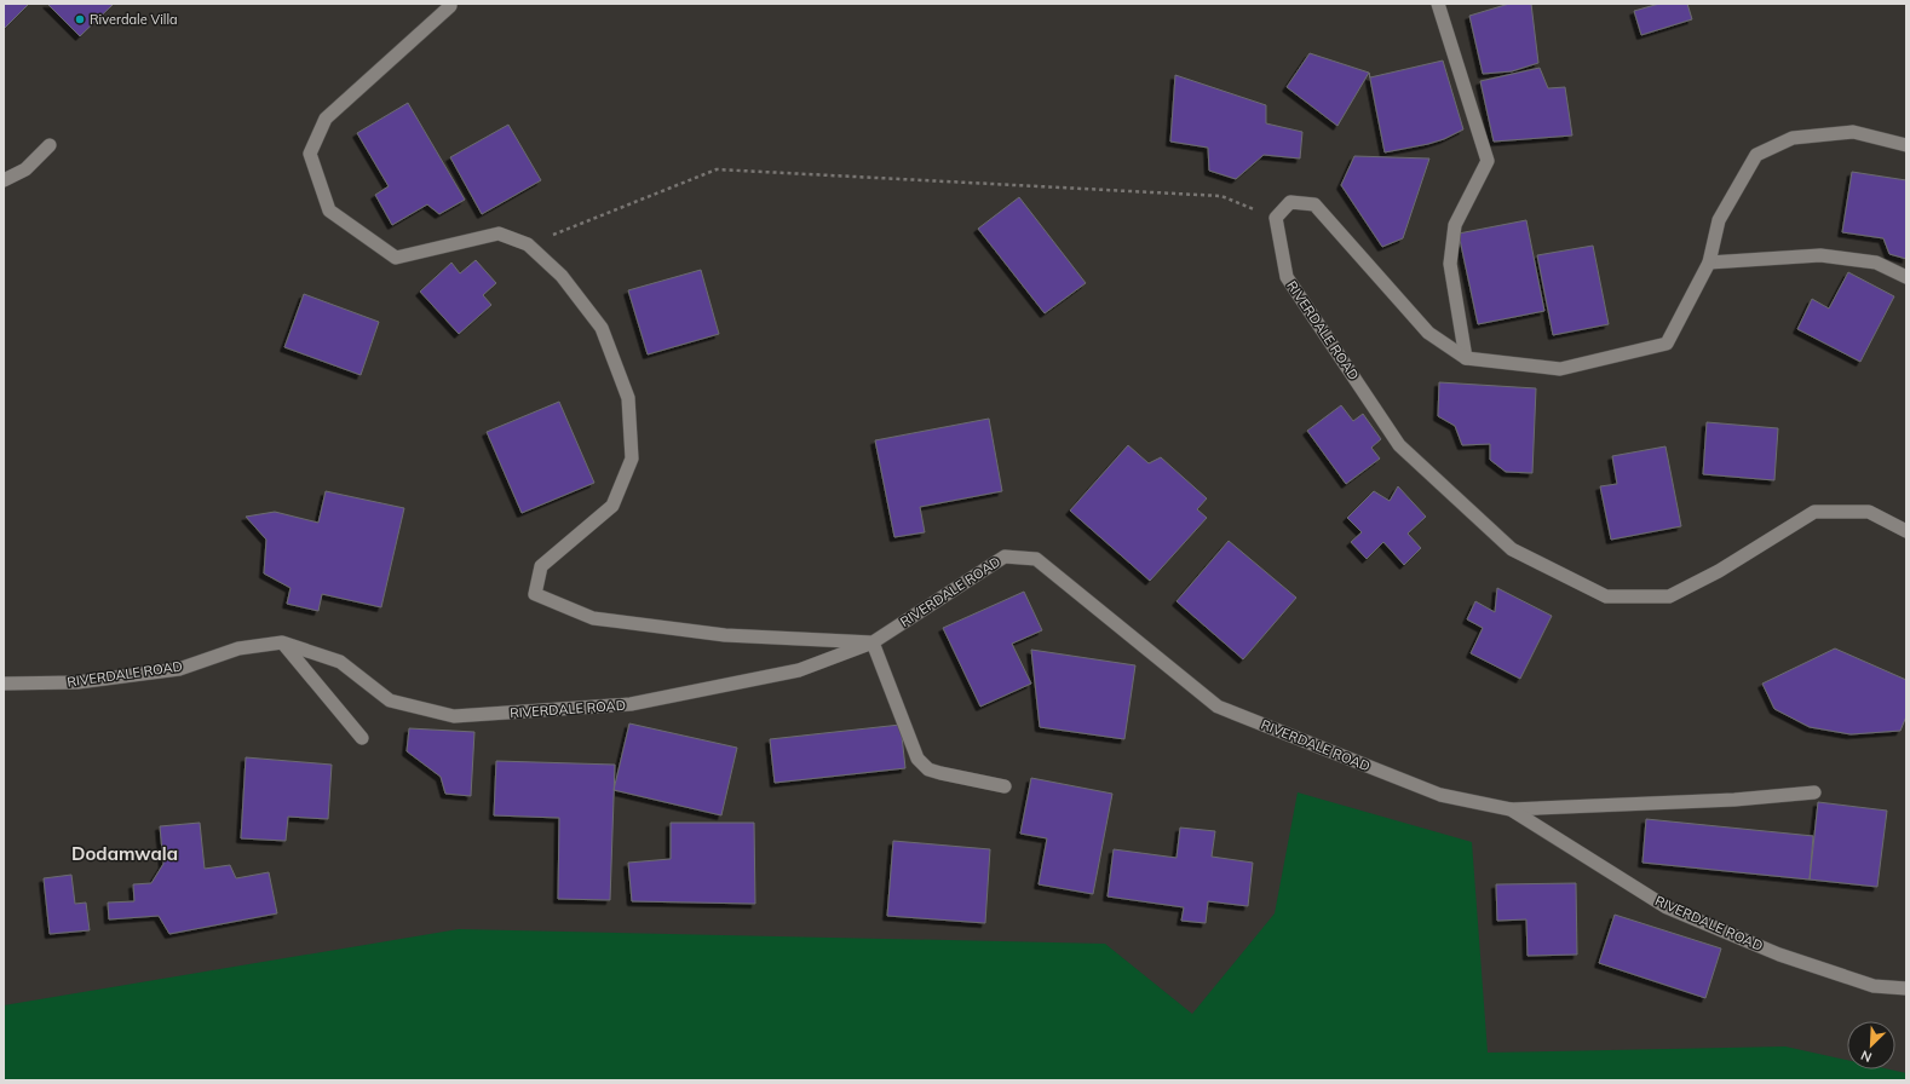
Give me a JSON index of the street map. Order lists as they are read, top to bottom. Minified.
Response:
{"streets":{"street":["RIVERDALE ROAD"]},"districts":["Dodamwala"],"places":["Riverdale Villa"],"north":"bottom left"}
